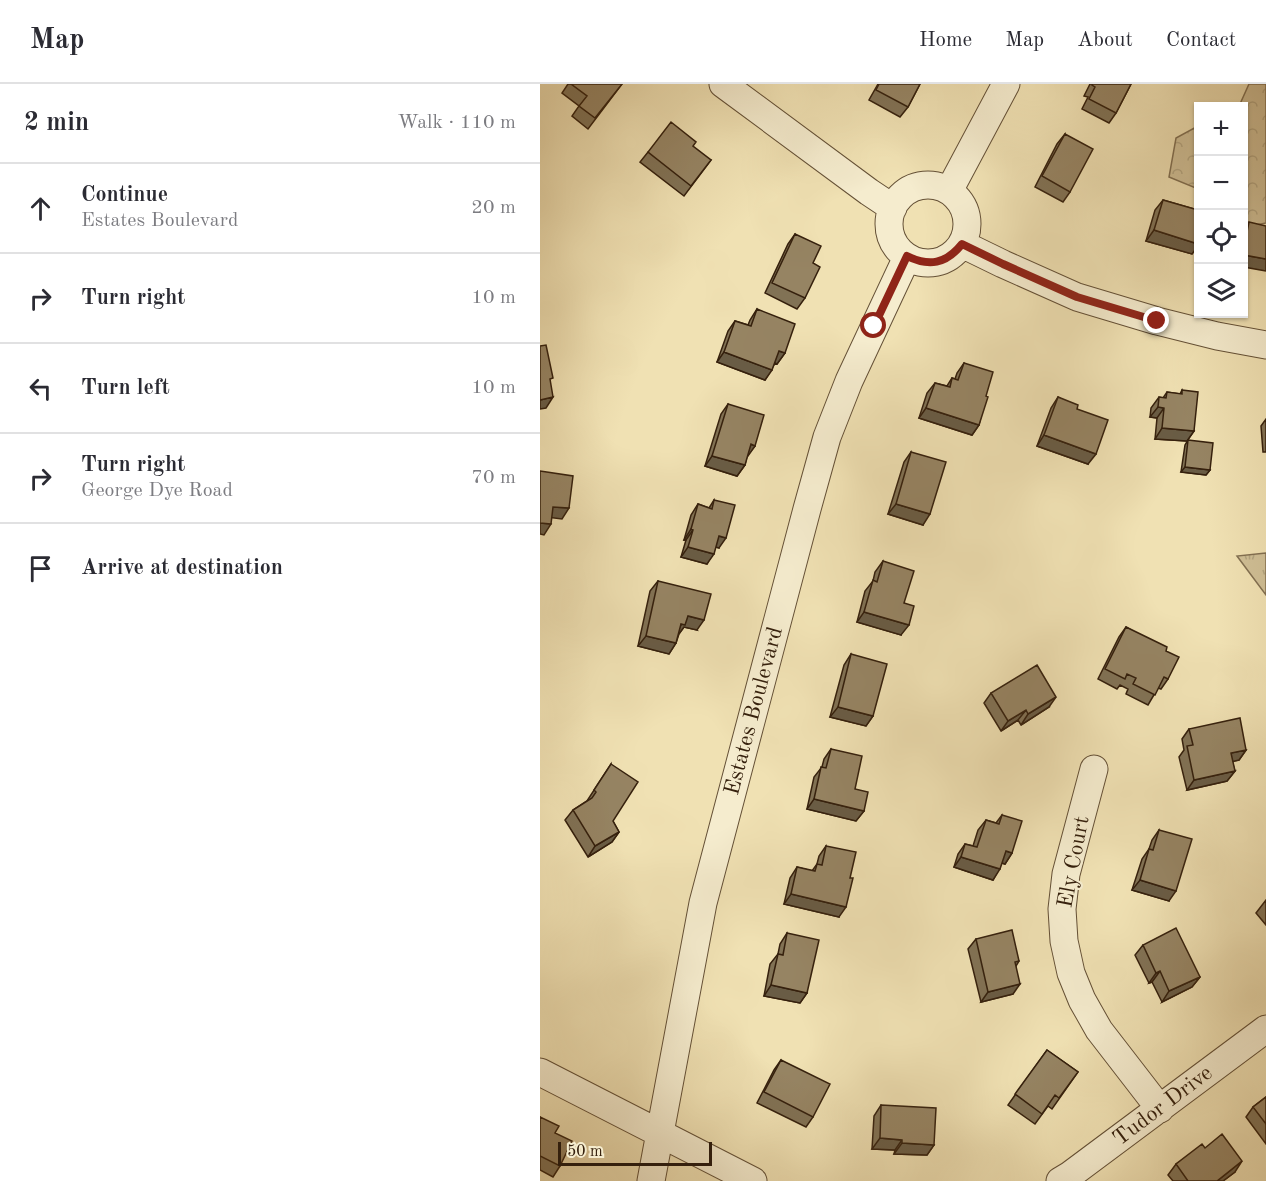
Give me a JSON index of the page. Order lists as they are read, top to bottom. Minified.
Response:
{"streets":{"street":["Estates Boulevard","Ely Court","Tudor Drive"]},"crossings":[["Ely Court","Tudor Drive"]],"scale_bar":"50 m","page":{"header":"Map","nav":["Home","Map","About","Contact"],"heading":["2 min","Walk · 110 m"],"map_buttons":["+","−"],"list":[["Continue","Estates Boulevard","20 m"],["Turn right","10 m"],["Turn left","10 m"],["Turn right","George Dye Road","70 m"],"Arrive at destination"],"scale":"50 m"}}
